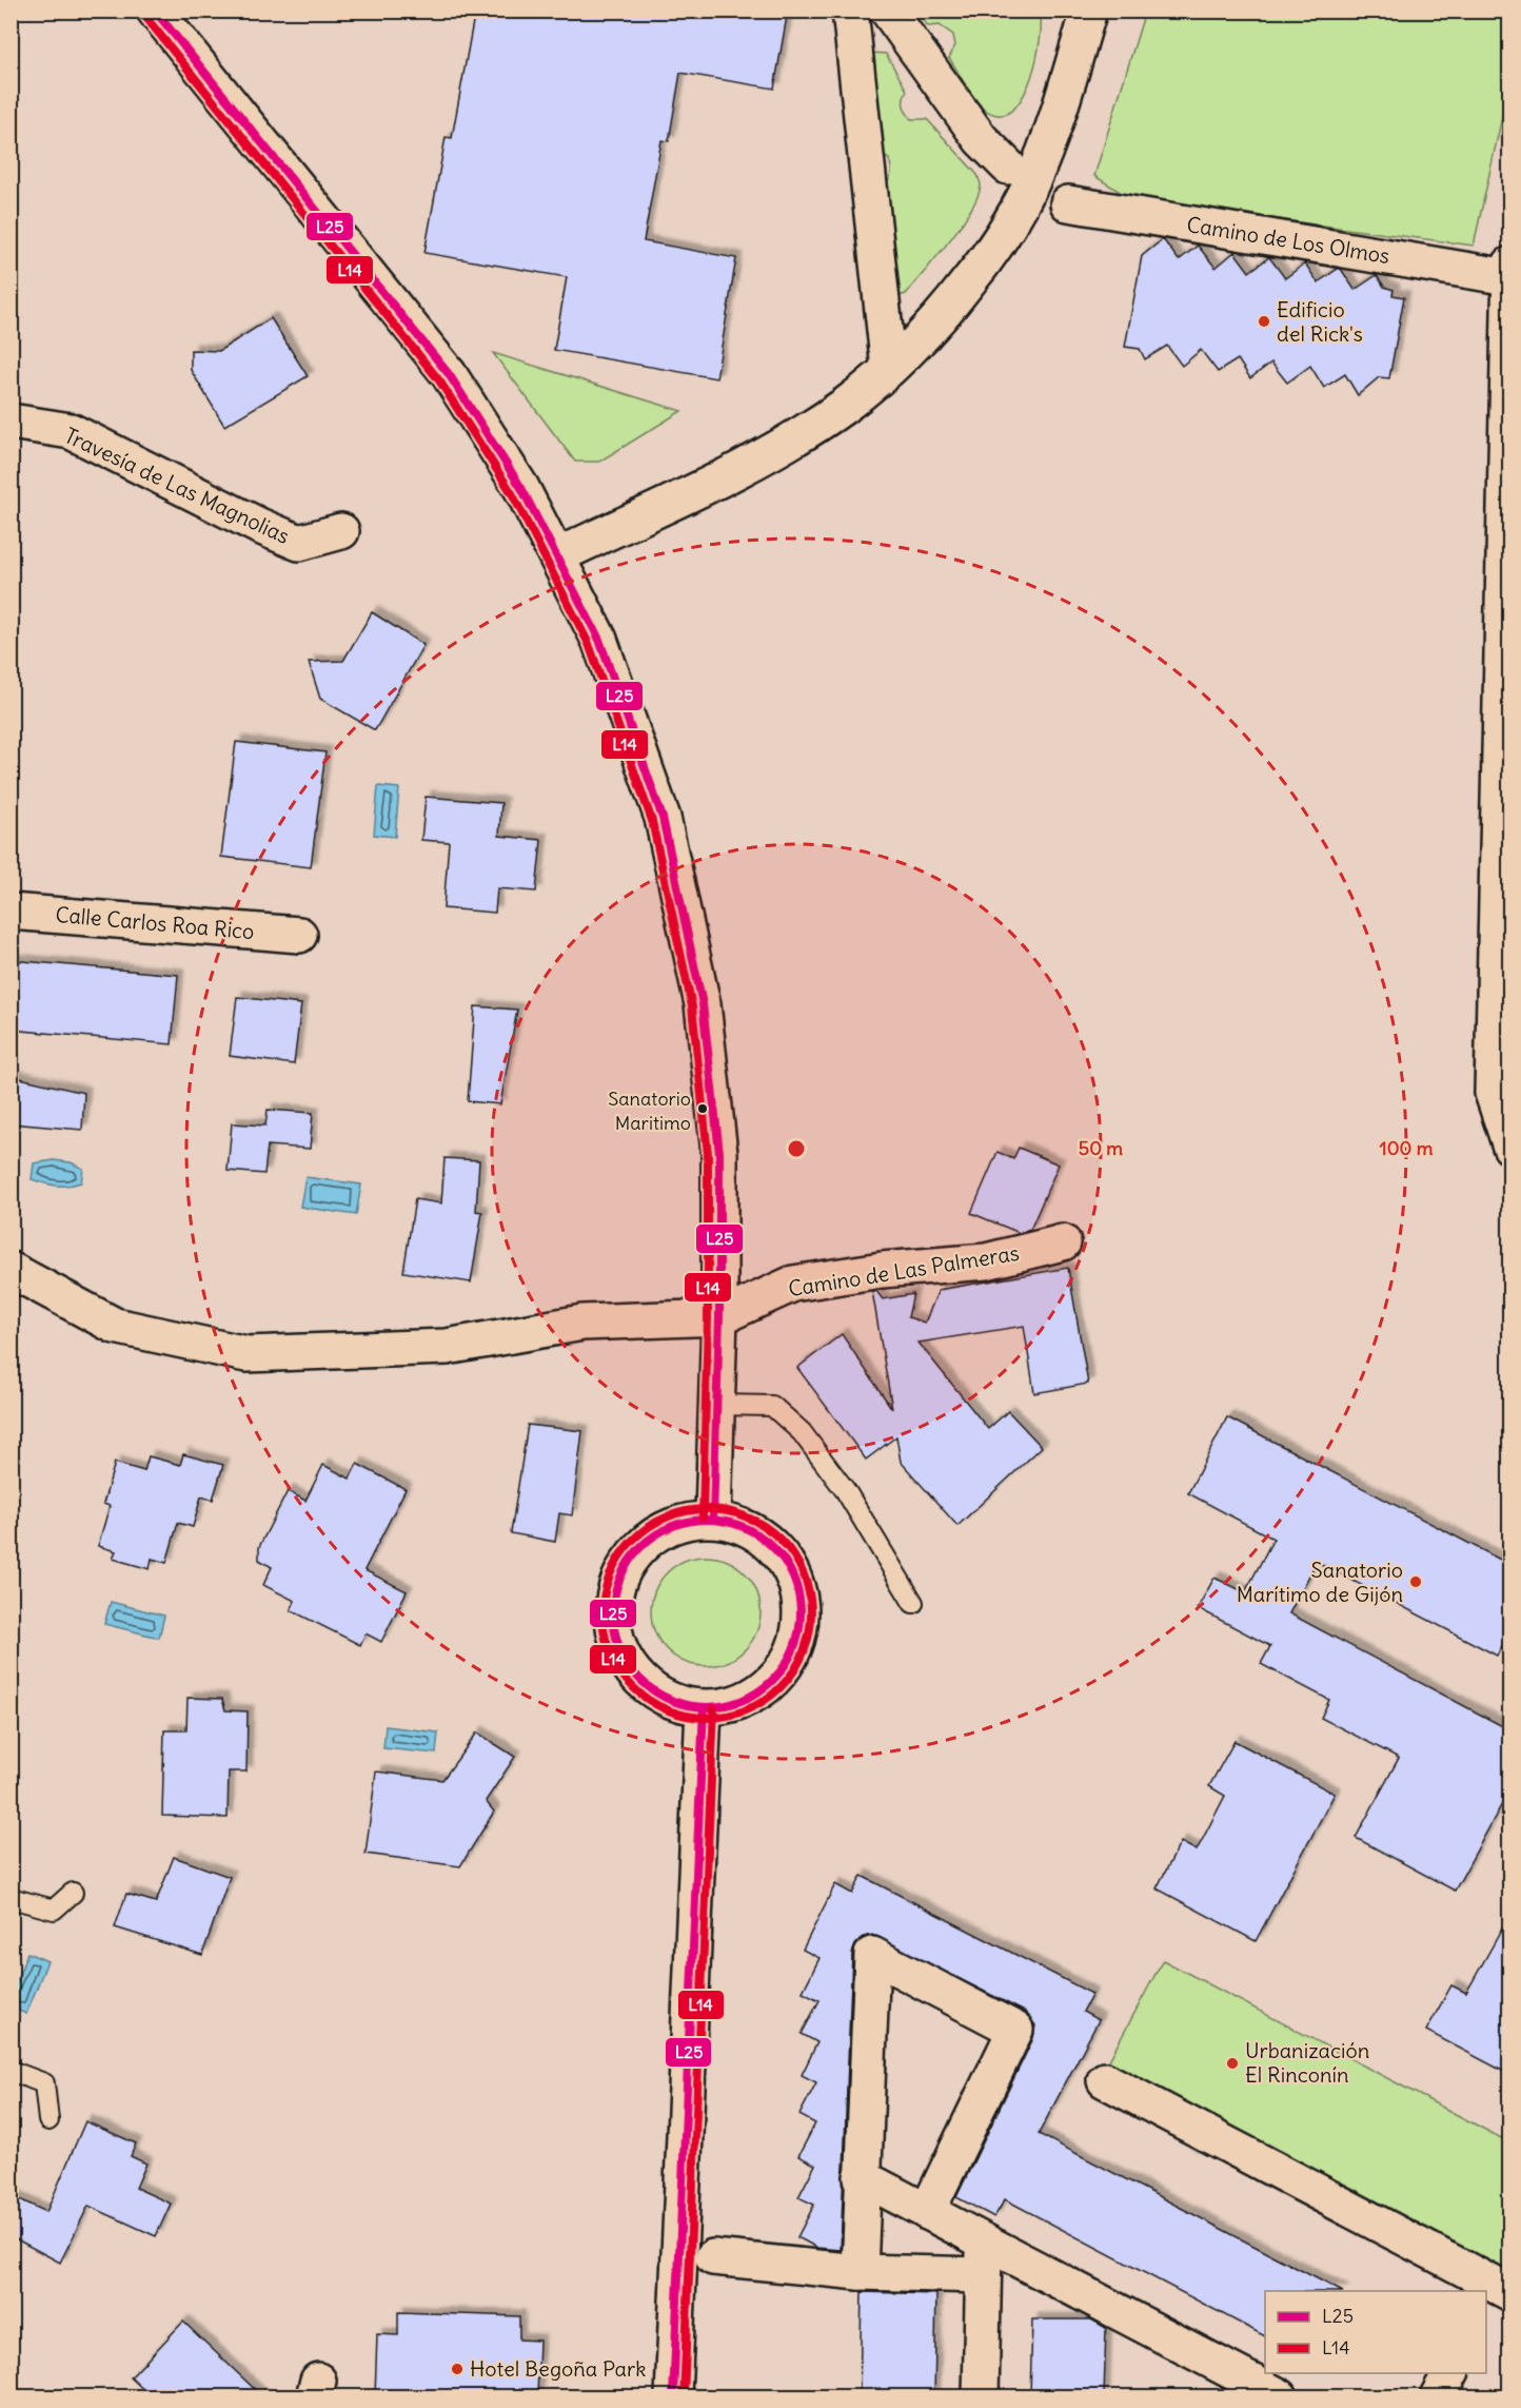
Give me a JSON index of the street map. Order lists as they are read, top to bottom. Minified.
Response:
{"streets":{"street":["Camino de Los Olmos","Travesía de Las Magnolias","Calle Carlos Roa Rico","Camino de Las Palmeras"]},"places":["Edificio del Rick's","Sanatorio Maritimo","Sanatorio Marítimo de Gijón","Urbanización El Rinconín","Hotel Begoña Park"],"lines":["transit line L25","transit line L14"],"legend":["L25","L14"],"rings":["50 m","100 m"]}
